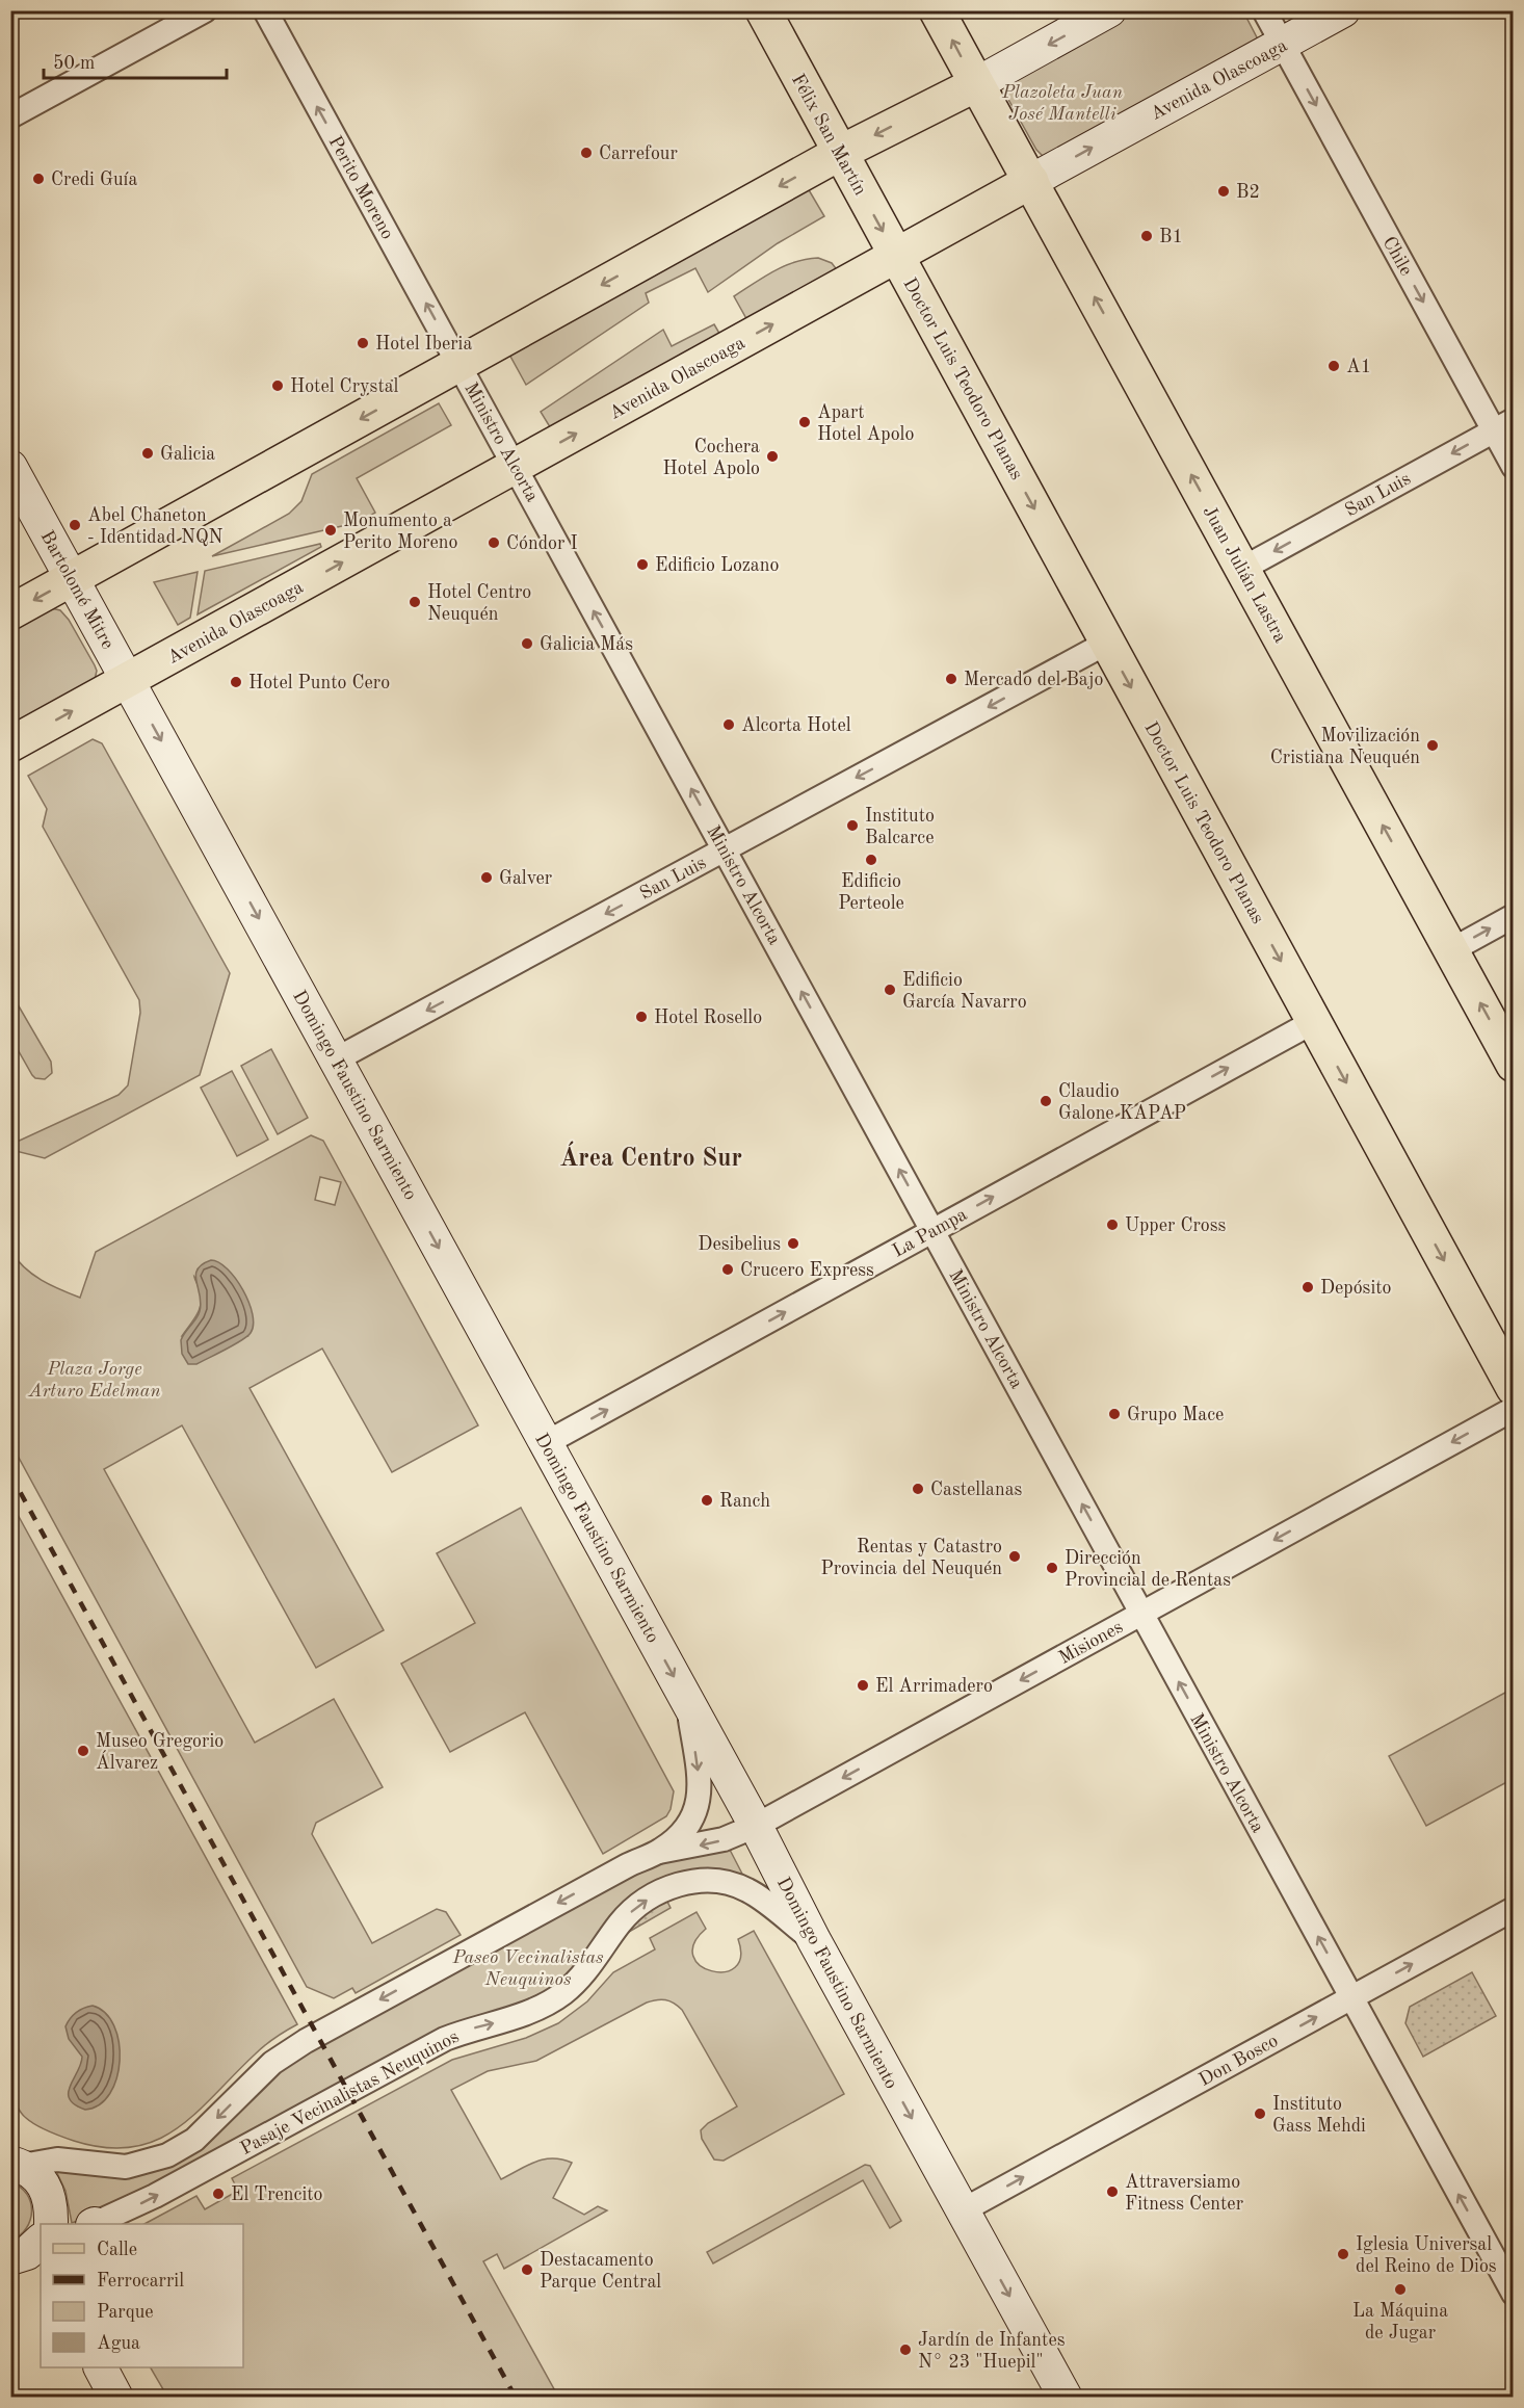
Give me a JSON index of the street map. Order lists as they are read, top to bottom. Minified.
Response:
{"streets":{"main road":["Avenida Olascoaga","Félix San Martín","Doctor Luis Teodoro Planas","Juan Julián Lastra","Bartolomé Mitre","Domingo Faustino Sarmiento"],"street":["Perito Moreno","Chile","Ministro Alcorta","San Luis","La Pampa","Misiones","Don Bosco","Pasaje Vecinalistas Neuquinos"]},"crossings":[["Avenida Olascoaga","Félix San Martín"],["Avenida Olascoaga","Chile"],["Avenida Olascoaga","Doctor Luis Teodoro Planas"],["Avenida Olascoaga","Ministro Alcorta"],["Avenida Olascoaga","Juan Julián Lastra"],["Avenida Olascoaga","Bartolomé Mitre"],["Avenida Olascoaga","Domingo Faustino Sarmiento"],["Félix San Martín","Doctor Luis Teodoro Planas"],["Perito Moreno","Ministro Alcorta"],["Chile","San Luis"],["Doctor Luis Teodoro Planas","San Luis"],["Doctor Luis Teodoro Planas","La Pampa"],["Ministro Alcorta","San Luis"],["Ministro Alcorta","La Pampa"],["Ministro Alcorta","Misiones"],["Ministro Alcorta","Don Bosco"],["San Luis","Juan Julián Lastra"],["San Luis","Domingo Faustino Sarmiento"],["Bartolomé Mitre","Domingo Faustino Sarmiento"],["Domingo Faustino Sarmiento","La Pampa"],["Domingo Faustino Sarmiento","Misiones"],["Domingo Faustino Sarmiento","Don Bosco"],["Domingo Faustino Sarmiento","Pasaje Vecinalistas Neuquinos"],["Misiones","Pasaje Vecinalistas Neuquinos"]],"one_way":["Félix San Martín","Perito Moreno","Chile","Doctor Luis Teodoro Planas","Ministro Alcorta","San Luis","Juan Julián Lastra","Domingo Faustino Sarmiento","La Pampa","Misiones","Don Bosco"],"districts":["Área Centro Sur"],"parks":["Plazoleta Juan José Mantelli","Plaza Jorge Arturo Edelman","Paseo Vecinalistas Neuquinos"],"places":["Carrefour","Credi Guía","B2","B1","Hotel Iberia","A1","Hotel Crystal","Apart Hotel Apolo","Galicia","Cochera Hotel Apolo","Abel Chaneton - Identidad NQN","Monumento a Perito Moreno","Cóndor I","Edificio Lozano","Hotel Centro Neuquén","Galicia Más","Mercado del Bajo","Hotel Punto Cero","Alcorta Hotel","Movilización Cristiana Neuquén","Instituto Balcarce","Edificio Perteole","Galver","Edificio García Navarro","Hotel Rosello","Claudio Galone KAPAP","Upper Cross","Desibelius","Crucero Express","Depósito","Grupo Mace","Castellanas","Ranch","Rentas y Catastro Provincia del Neuquén","Dirección Provincial de Rentas","El Arrimadero","Museo Gregorio Álvarez","Instituto Gass Mehdi","Attraversiamo Fitness Center","El Trencito","Iglesia Universal del Reino de Dios","Destacamento Parque Central","La Máquina de Jugar","Jardín de Infantes N° 23 \"Huepil\""],"legend":["Calle","Ferrocarril","Parque","Agua"],"scale_bar":"50 m"}
